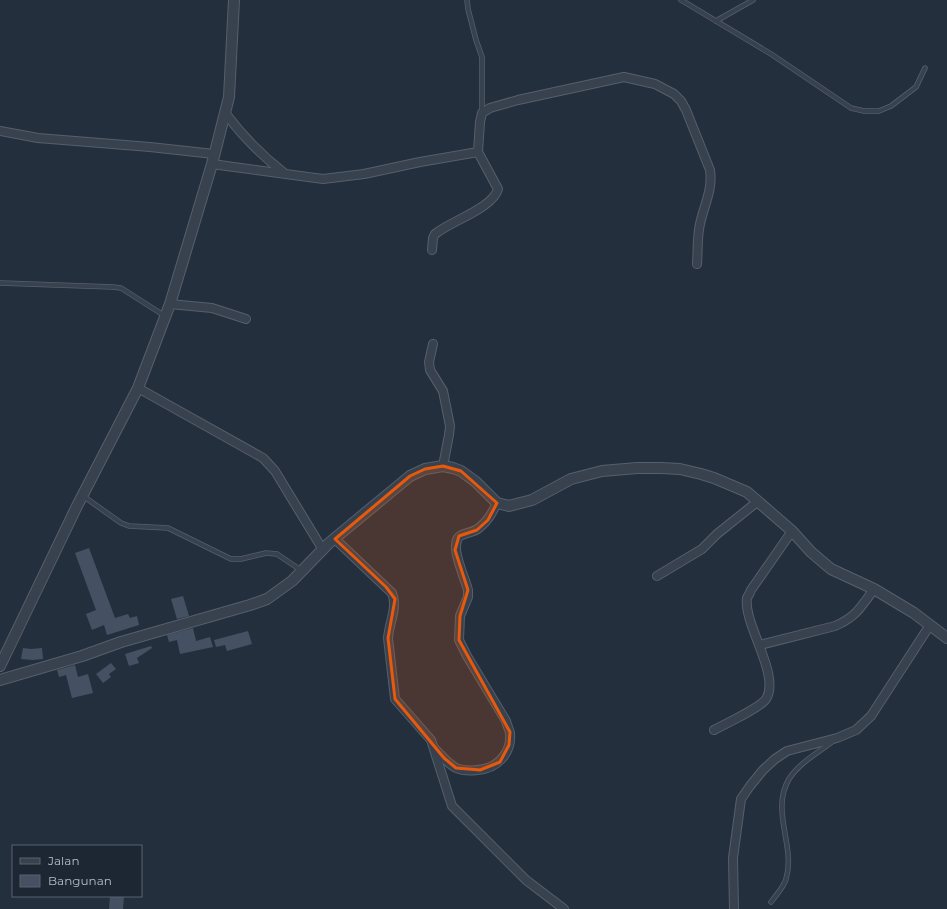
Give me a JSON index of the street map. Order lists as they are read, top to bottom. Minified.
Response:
{"legend":["Jalan","Bangunan"]}
